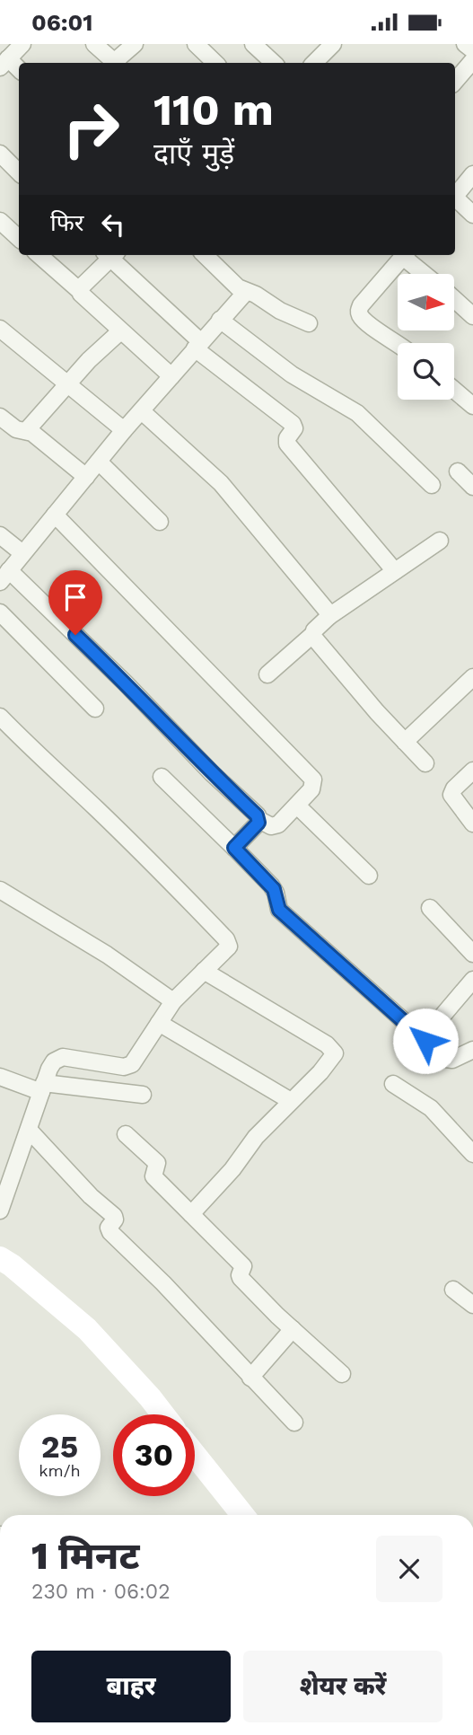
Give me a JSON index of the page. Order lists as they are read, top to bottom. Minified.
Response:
{"north":"right","page":{"status":"06:01","turn":["110 m","दाएँ मुड़ें"],"then":"फिर","speed":"25 km/h","limit":"30","heading":["1 मिनट","230 m · 06:02"],"buttons":["बाहर","शेयर करें"]}}
